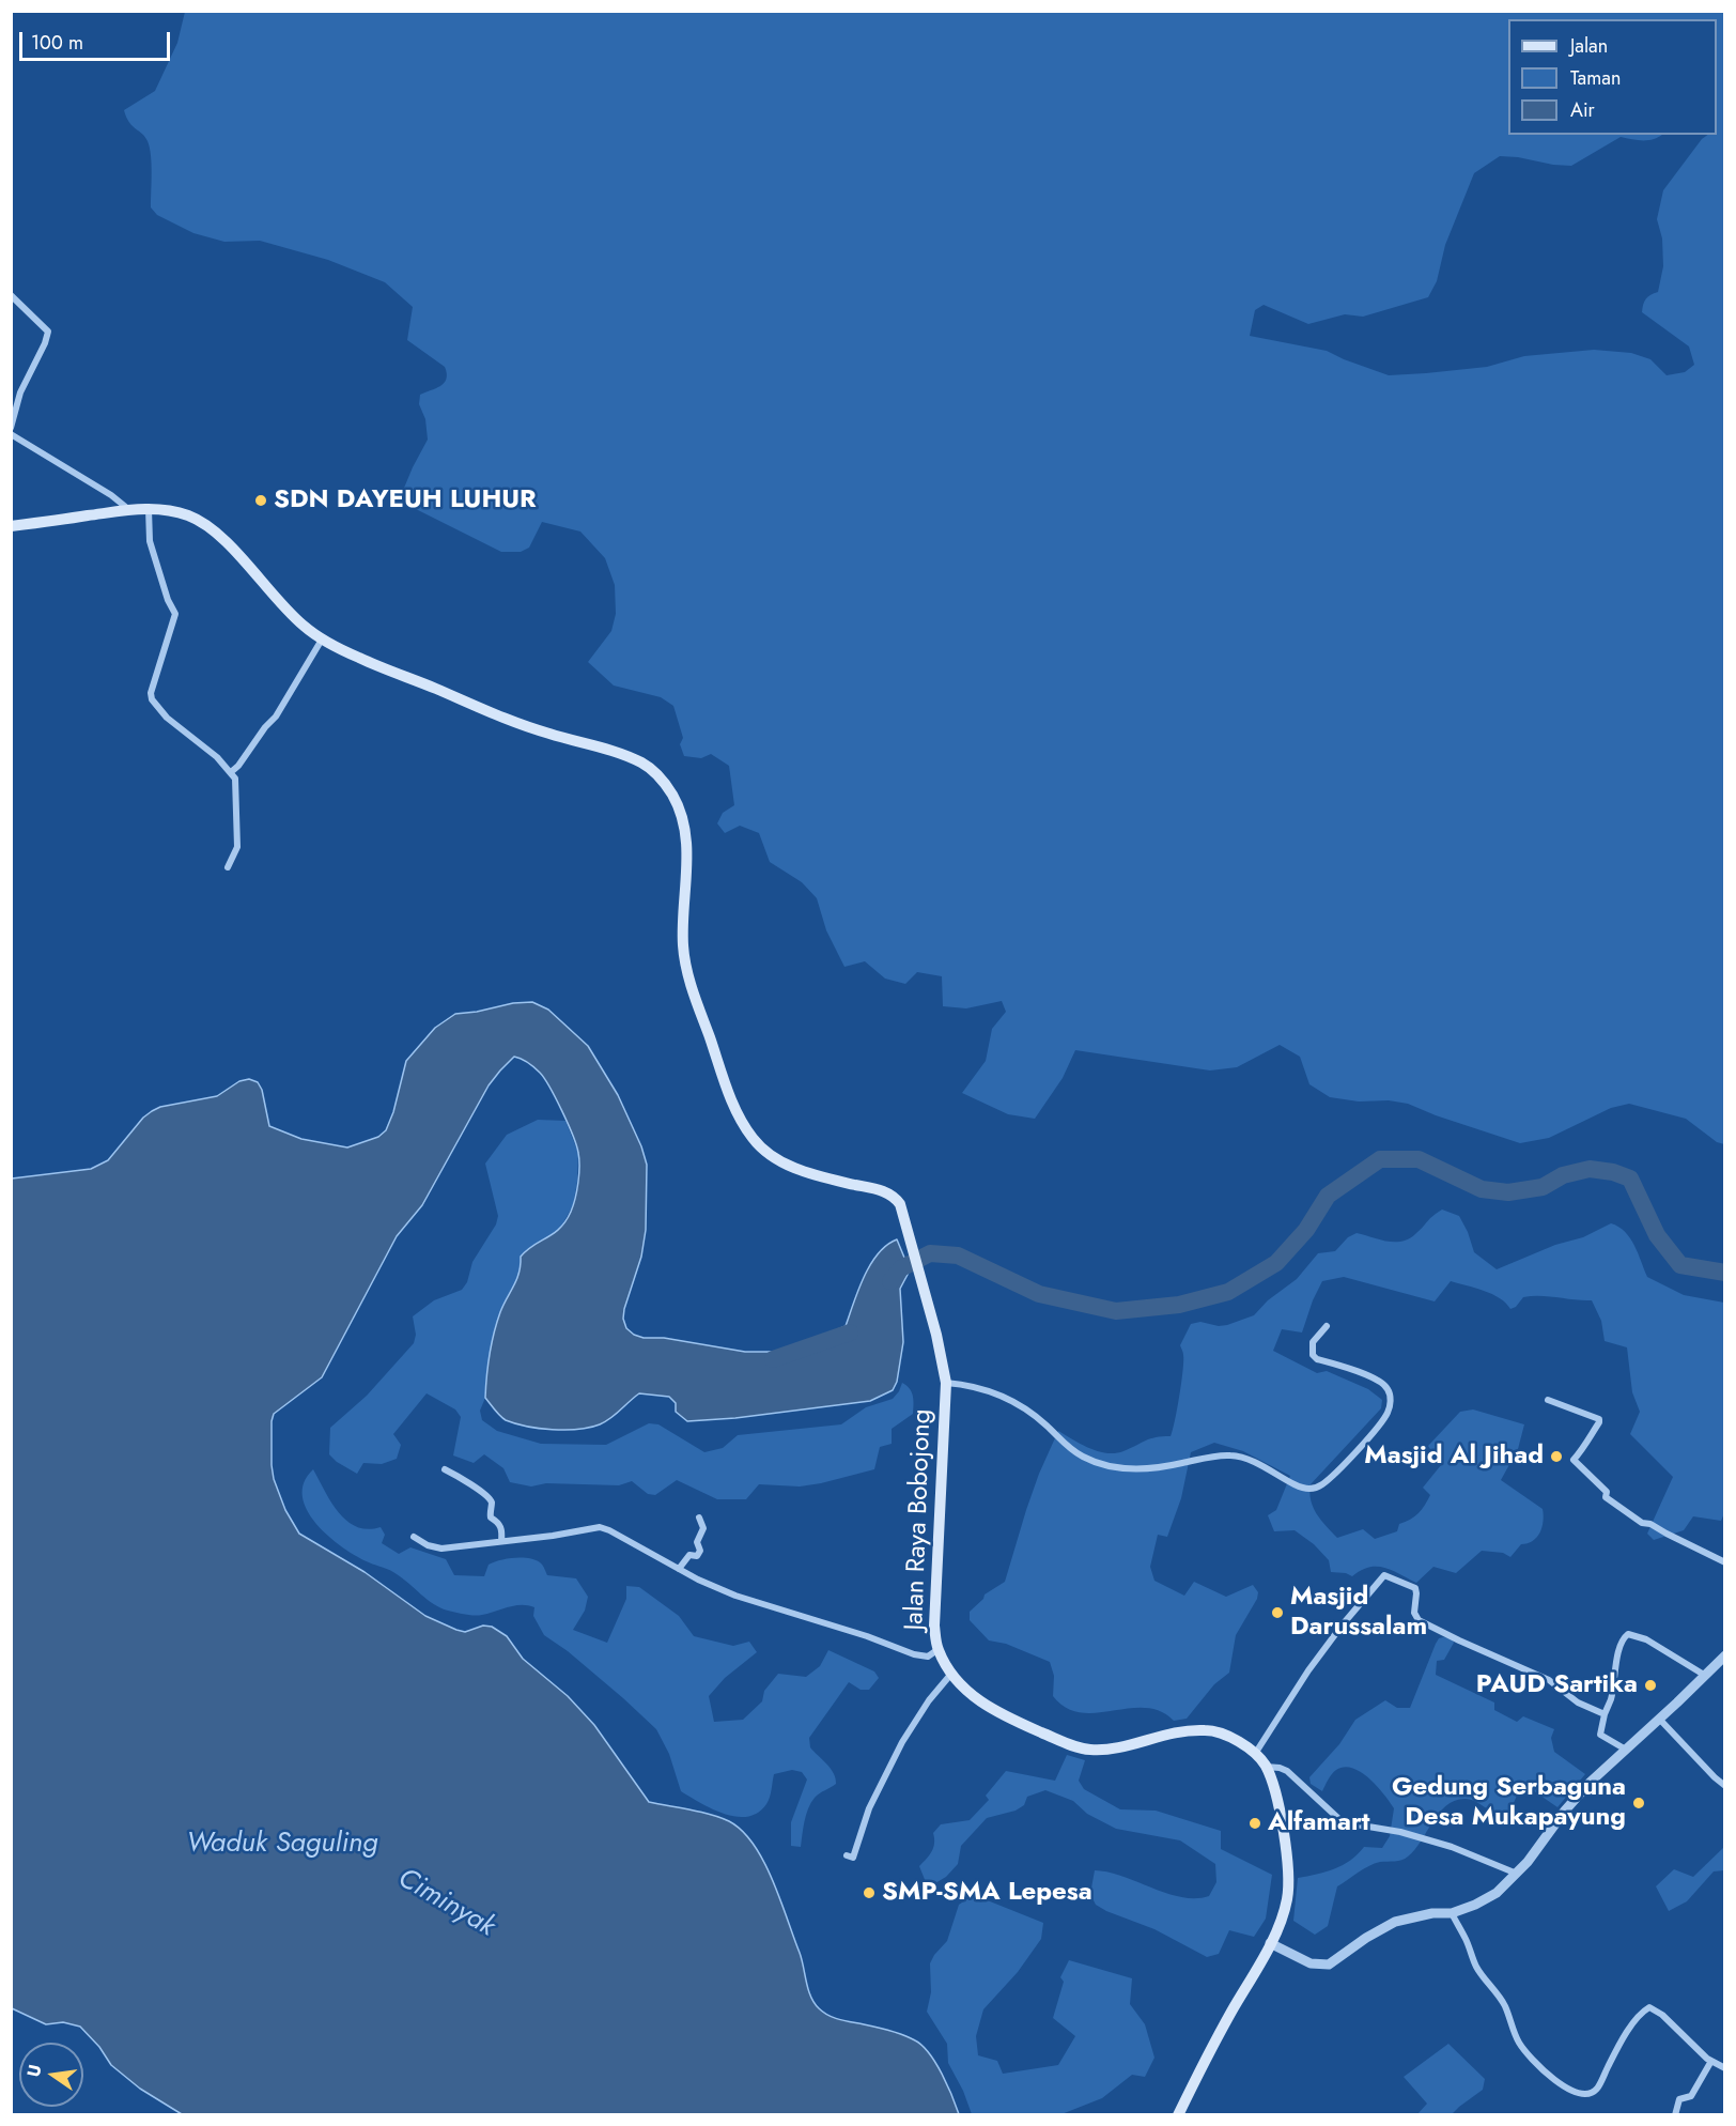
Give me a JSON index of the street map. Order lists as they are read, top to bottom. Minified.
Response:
{"streets":{"main road":["Jalan Raya Bobojong"]},"water":["Waduk Saguling","Ciminyak"],"places":["SDN DAYEUH LUHUR","Masjid Al Jihad","Masjid Darussalam","PAUD Sartika","Gedung Serbaguna Desa Mukapayung","Alfamart","SMP-SMA Lepesa"],"legend":["Jalan","Taman","Air"],"scale_bar":"100 m","north":"left"}
